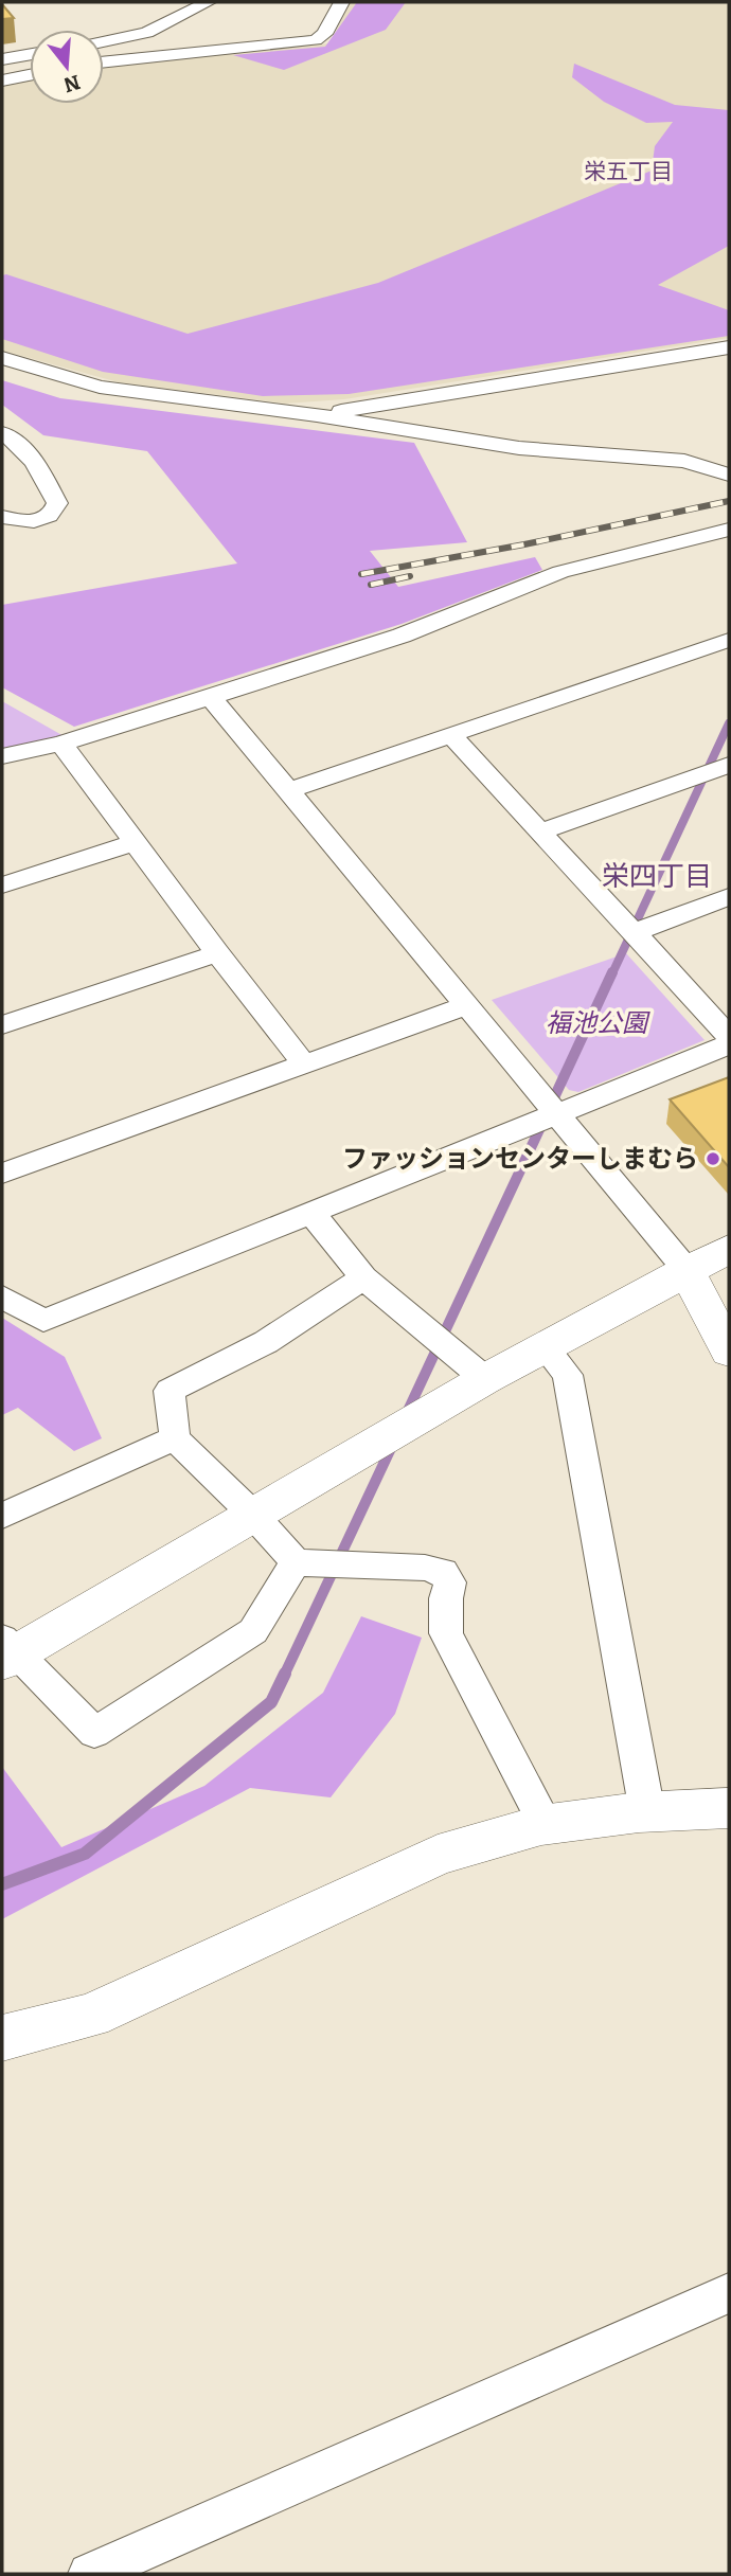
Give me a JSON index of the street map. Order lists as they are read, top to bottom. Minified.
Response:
{"districts":["栄五丁目","栄四丁目"],"parks":["福池公園"],"places":["ファッションセンターしまむら"],"north":"bottom"}
